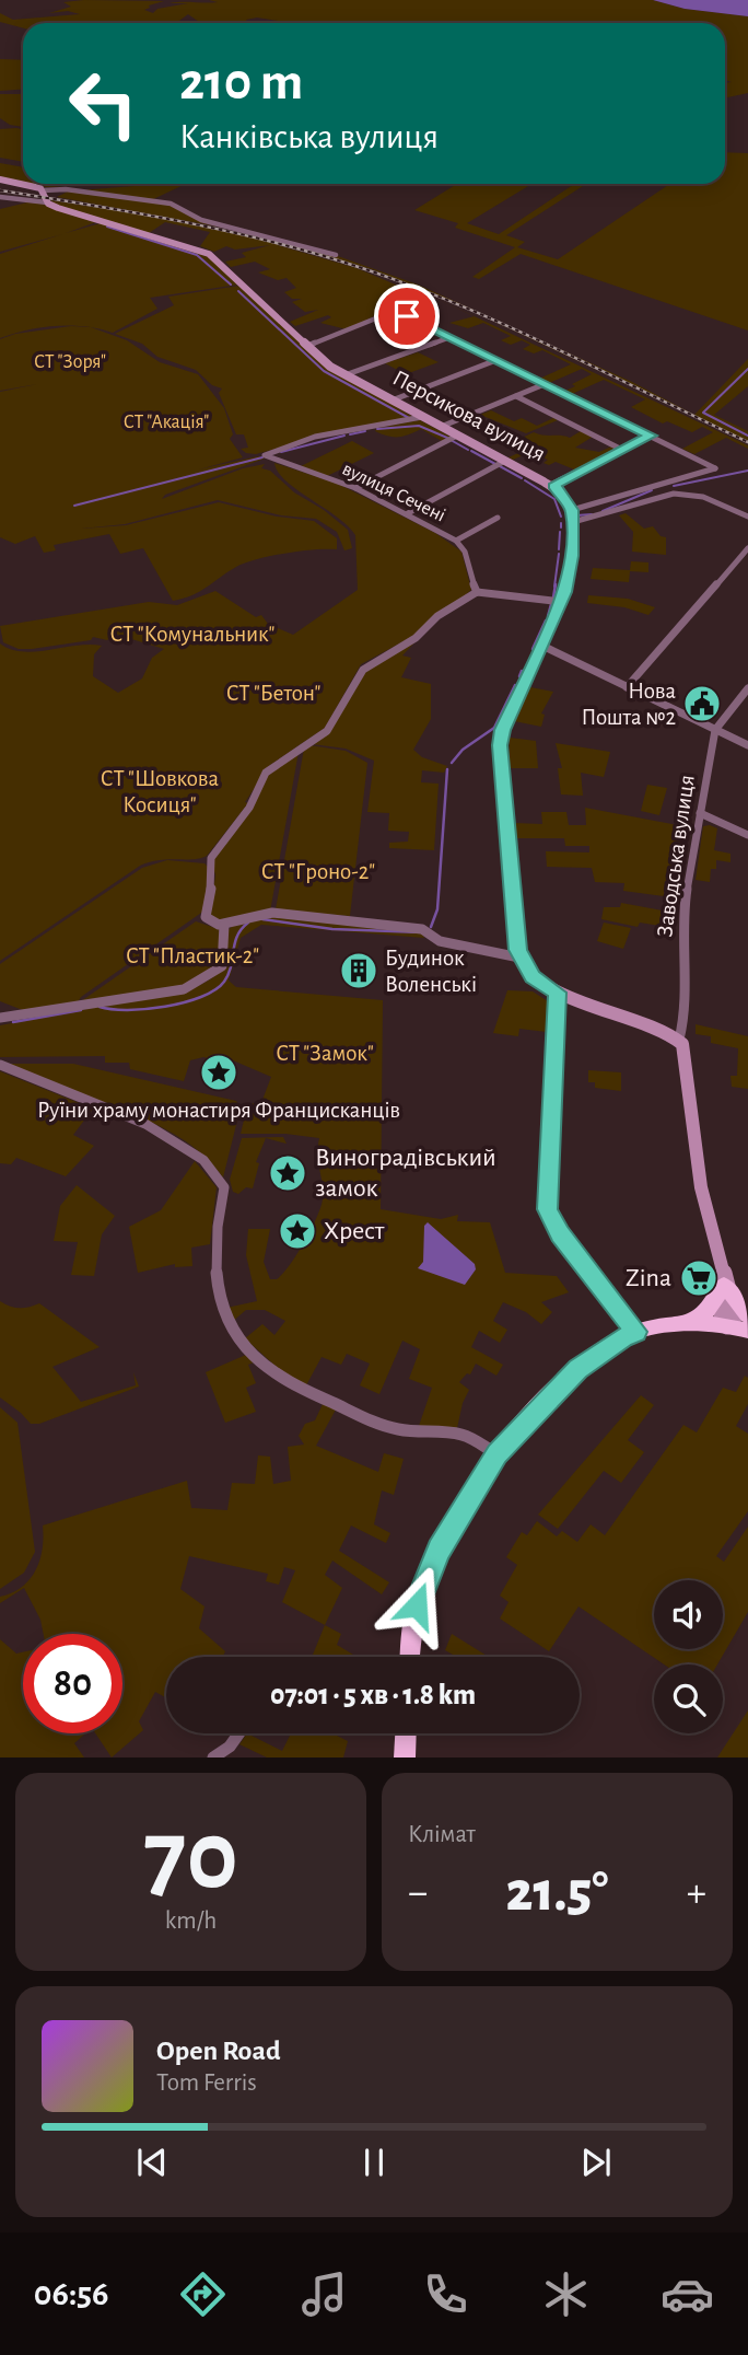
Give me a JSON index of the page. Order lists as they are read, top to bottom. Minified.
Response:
{"streets":{"main road":["Персикова вулиця"],"street":["вулиця Сечені","Заводська вулиця"]},"crossings":[["Персикова вулиця","вулиця Сечені"]],"parks":["СТ \"Зоря\"","СТ \"Акація\"","СТ \"Комунальник\"","СТ \"Бетон\"","СТ \"Шовкова Косиця\"","СТ \"Гроно-2\"","СТ \"Пластик-2\"","СТ \"Замок\""],"places":{"public building":["Нова Пошта №2"],"building":["Будинок Воленські"],"place":["Руїни храму монастиря Францисканців","Виноградівський замок","Хрест"],"supermarket":["Zina"]},"page":{"turn":["210 m","Канківська вулиця"],"limit":"80","trip":"07:01 · 5 хв · 1.8 km","tile":[["70","km/h"],"Клімат"],"heat":["−","21.5°","+"],"song":["Open Road","Tom Ferris"],"tabs":"06:56"}}
